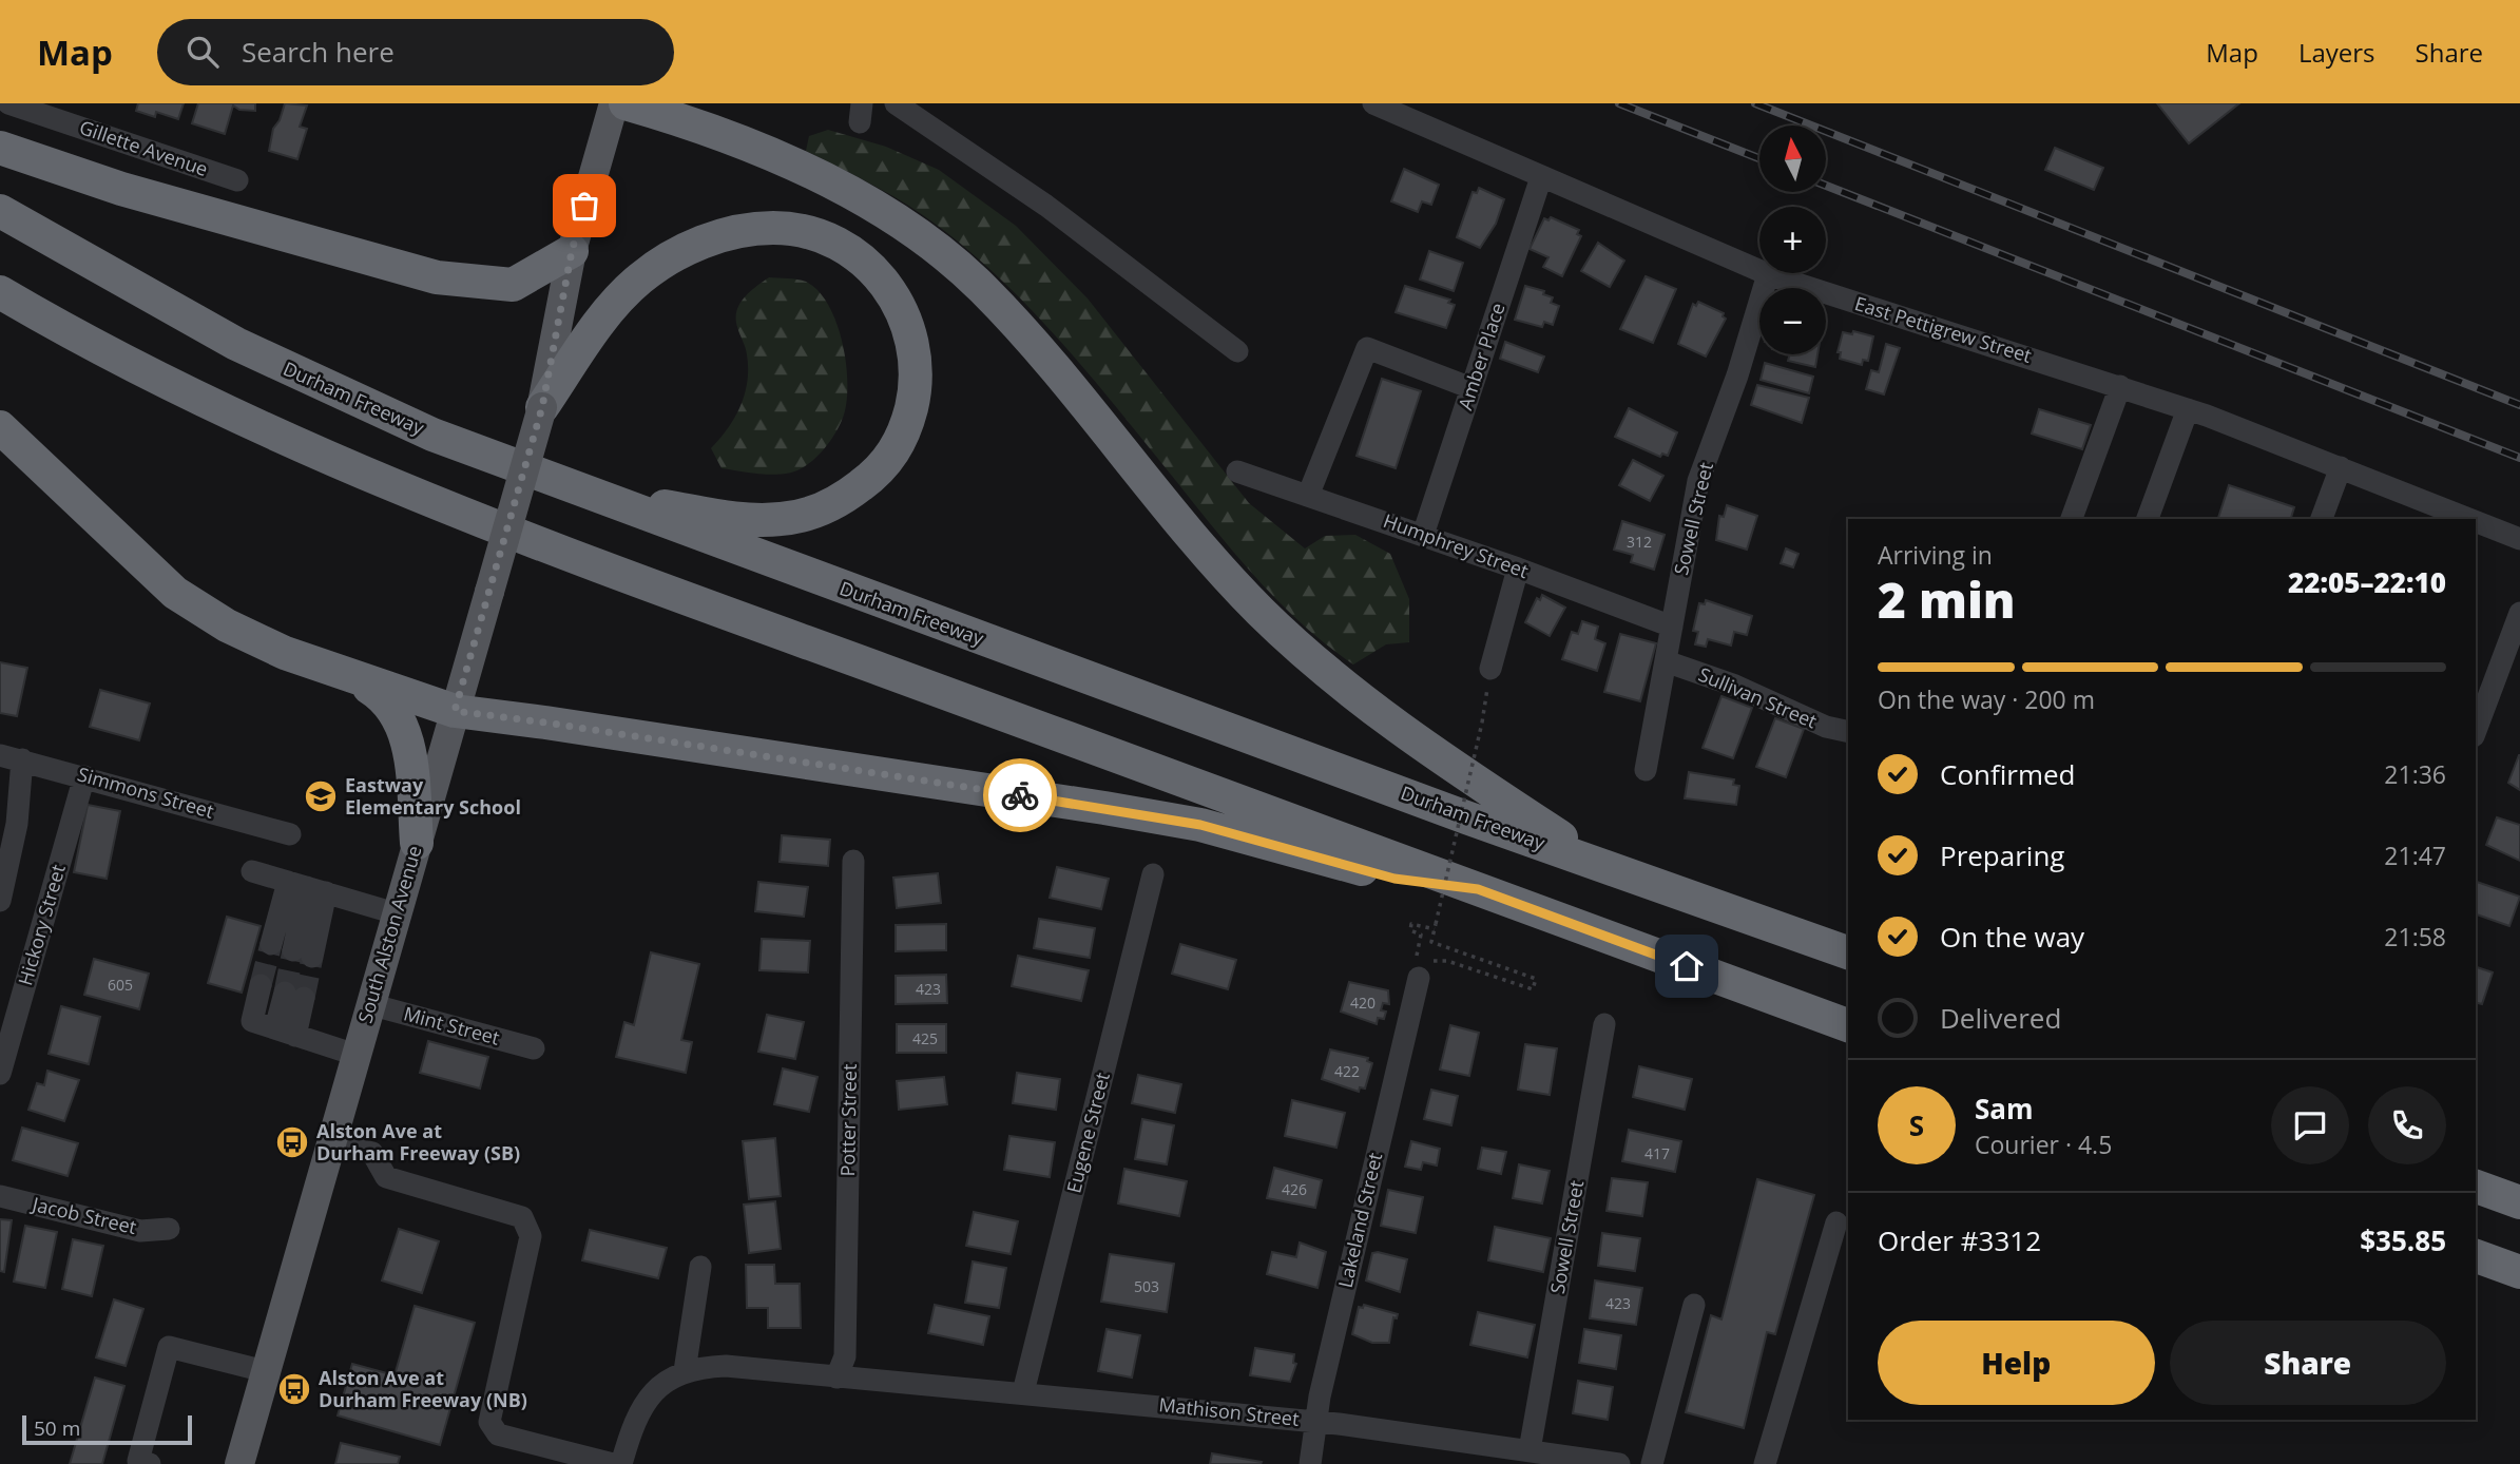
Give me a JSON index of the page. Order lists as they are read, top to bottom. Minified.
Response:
{"streets":{"highway":["Durham Freeway"],"main road":["South Alston Avenue"],"street":["Gillette Avenue","East Pettigrew Street","Amber Place","Sowell Street","Humphrey Street","Sullivan Street","Simmons Street","Hickory Street","Mint Street","Potter Street","Eugene Street","Jacob Street","Lakeland Street","Mathison Street"]},"crossings":[["East Pettigrew Street","Amber Place"],["East Pettigrew Street","Sowell Street"],["Amber Place","Humphrey Street"],["Sowell Street","Humphrey Street"],["Sowell Street","Sullivan Street"],["Sowell Street","Mathison Street"],["Simmons Street","Hickory Street"],["South Alston Avenue","Mint Street"],["Potter Street","Mathison Street"],["Eugene Street","Mathison Street"],["Lakeland Street","Mathison Street"]],"places":{"school or university":["Eastway Elementary School"],"bus stop":["Alston Ave at Durham Freeway (SB)","Alston Ave at Durham Freeway (NB)"]},"house_numbers":["312","605","423","420","425","422","417","426","503","423"],"scale_bar":"50 m","north":"top","page":{"header":"Map","search":"Search here","nav":["Map","Layers","Share"],"map_buttons":["+","−"],"heading":["2 min","Arriving in","22:05–22:10"],"panel":["Sam","Courier · 4.5","Order #3312","$35.85"],"bar":"On the way · 200 m","list":[["Confirmed","21:36"],["Preparing","21:47"],["On the way","21:58"],"Delivered"],"round":"S","buttons":["Help","Share"],"scale":"50 m"}}
